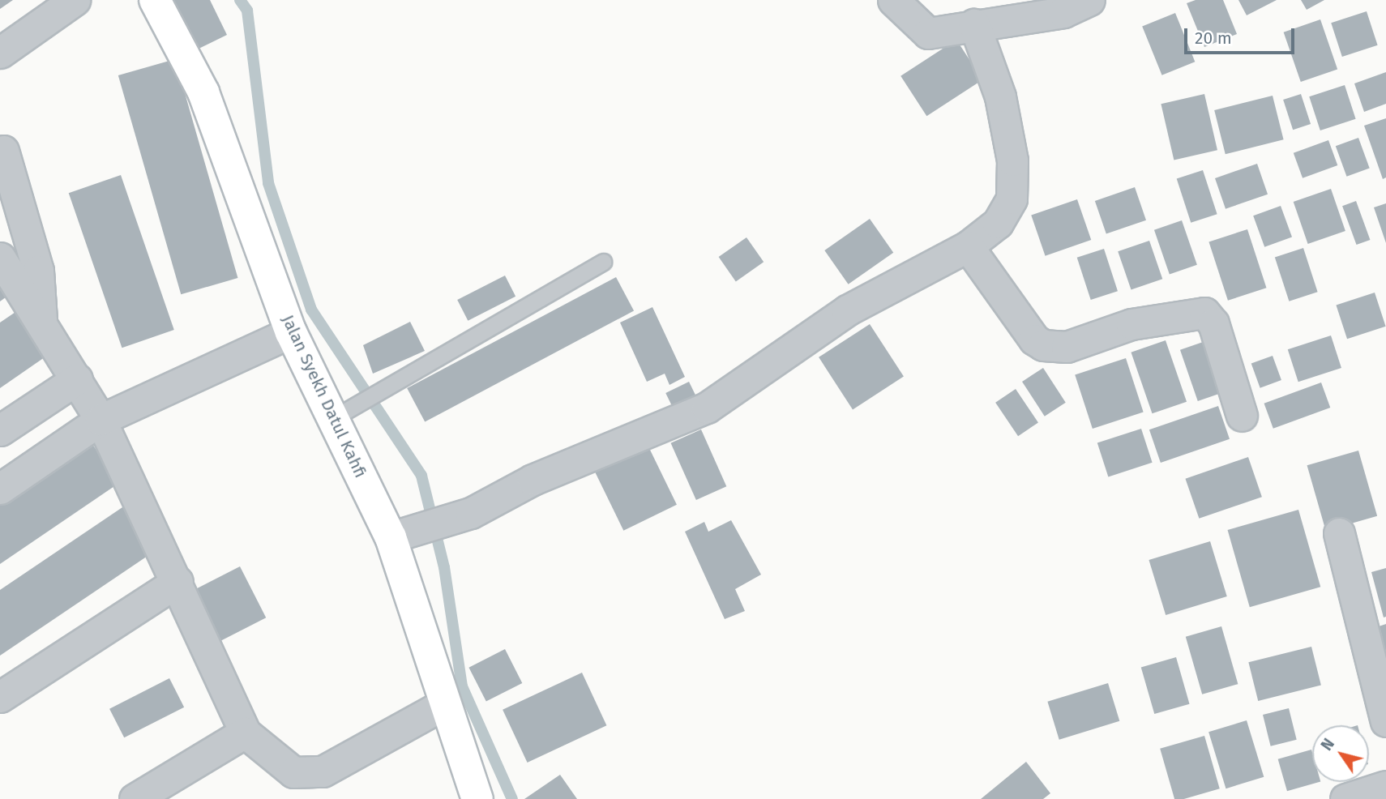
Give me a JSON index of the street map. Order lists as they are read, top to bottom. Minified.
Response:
{"streets":{"street":["Jalan Syekh Datul Kahfi"]},"scale_bar":"20 m","north":"top left"}
